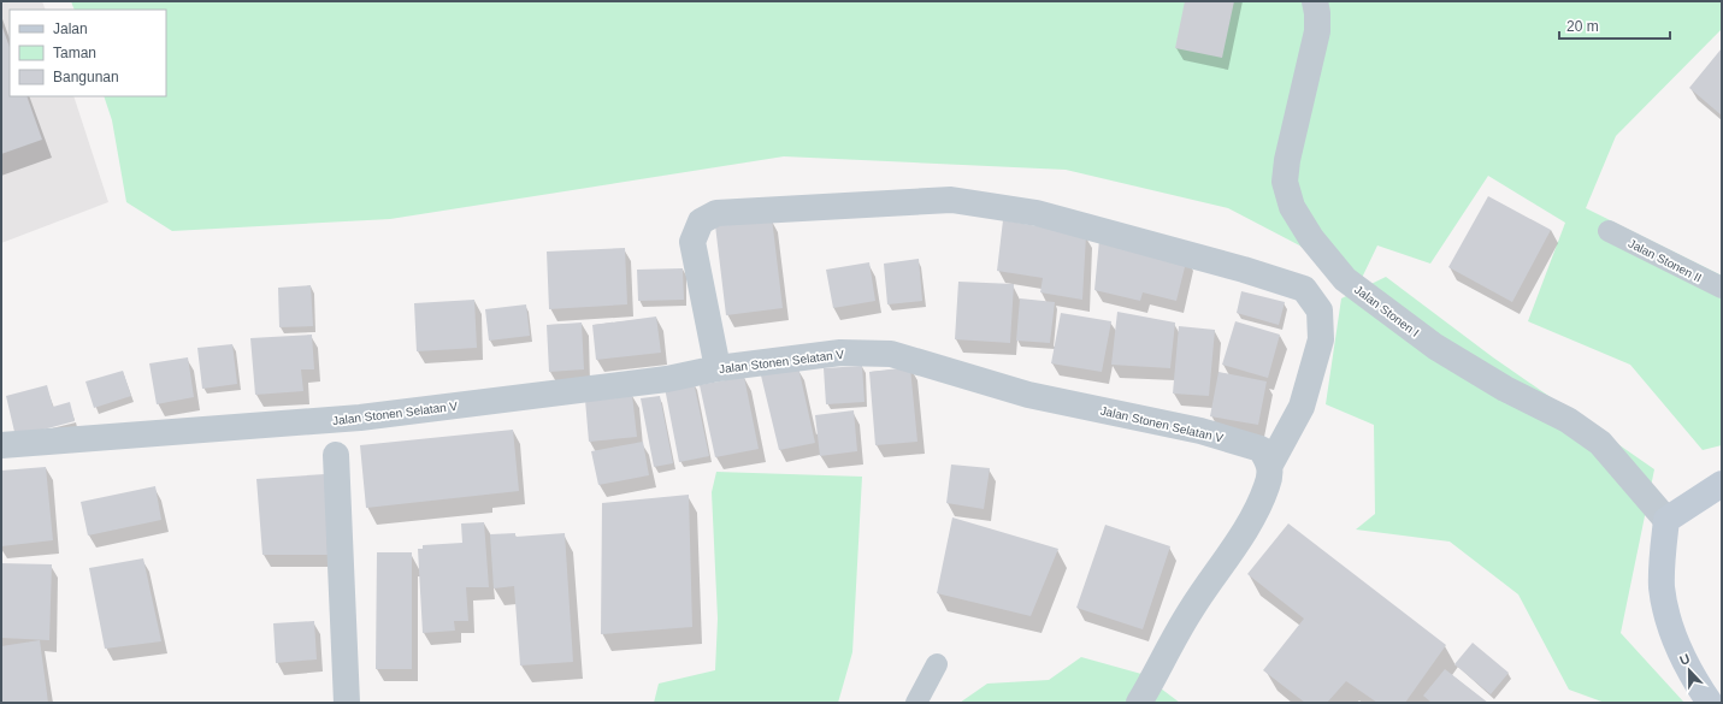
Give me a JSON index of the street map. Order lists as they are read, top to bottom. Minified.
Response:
{"streets":{"street":["Jalan Stonen I","Jalan Stonen Selatan V"],"lane":["Jalan Stonen II"]},"legend":["Jalan","Taman","Bangunan"],"scale_bar":"20 m","north":"top"}
